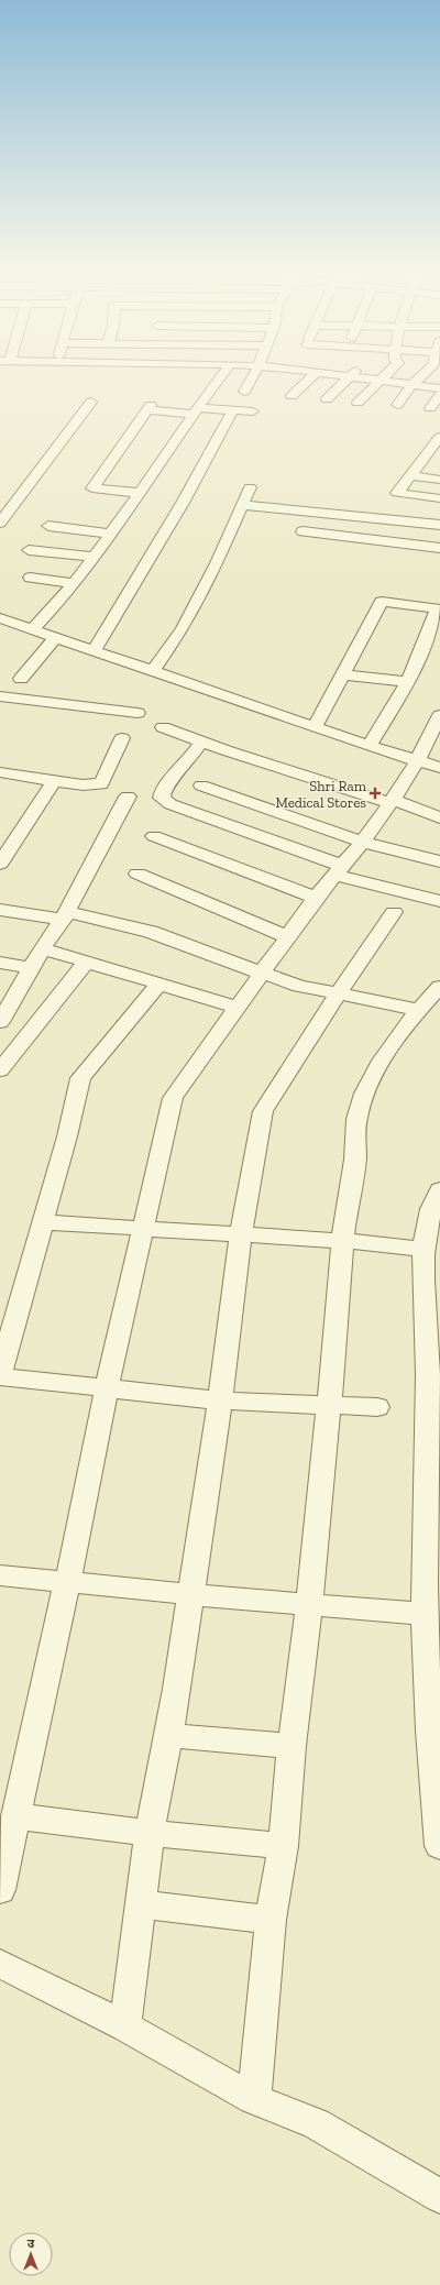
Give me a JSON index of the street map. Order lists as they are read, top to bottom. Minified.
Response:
{"places":{"health":["Shri Ram Medical Stores"]},"north":"top"}
